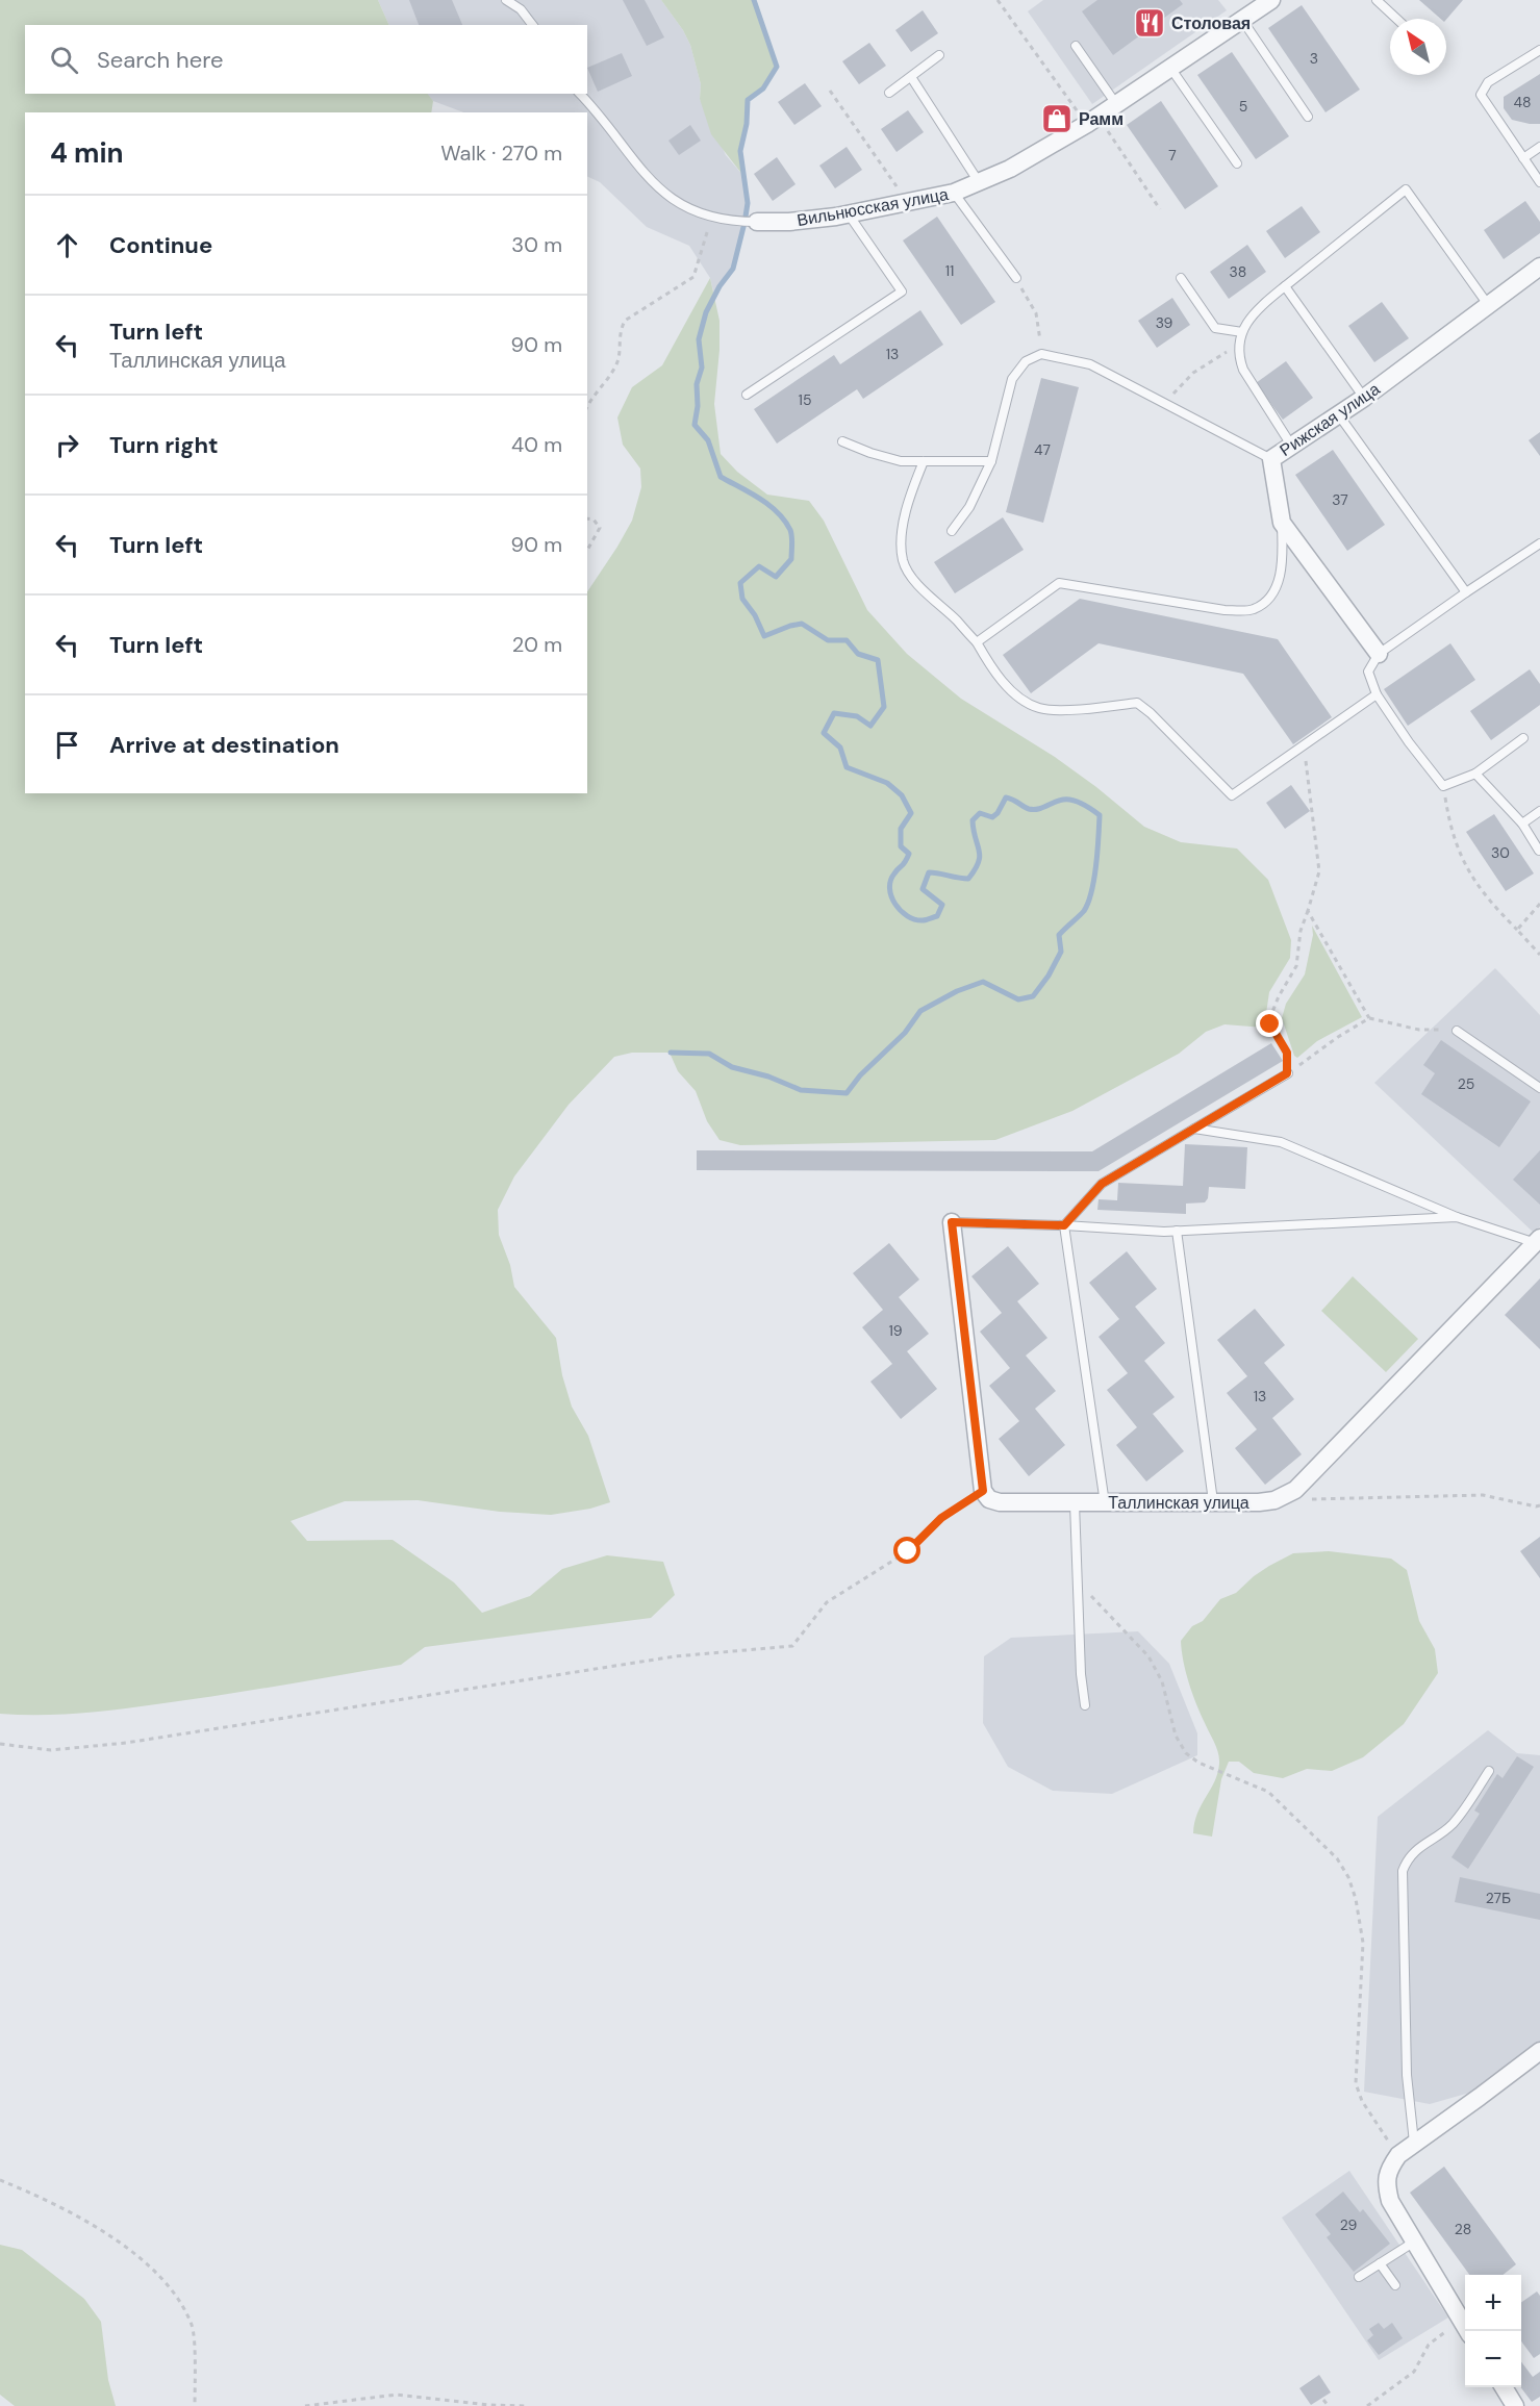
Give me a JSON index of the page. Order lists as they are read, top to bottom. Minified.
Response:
{"streets":{"street":["Вильнюсская улица","Рижская улица","Таллинская улица"]},"places":{"restaurant":["Столовая"],"shop":["Рамм"]},"house_numbers":["3","48","5","7","11","38","39","13","15","47","37","30","25","19","13","27Б","29","28"],"north":"top left","page":{"search":"Search here","heading":["4 min","Walk · 270 m"],"list":[["Continue","30 m"],["Turn left","Таллинская улица","90 m"],["Turn right","40 m"],["Turn left","90 m"],["Turn left","20 m"],"Arrive at destination"],"map_buttons":["+","−"]}}
